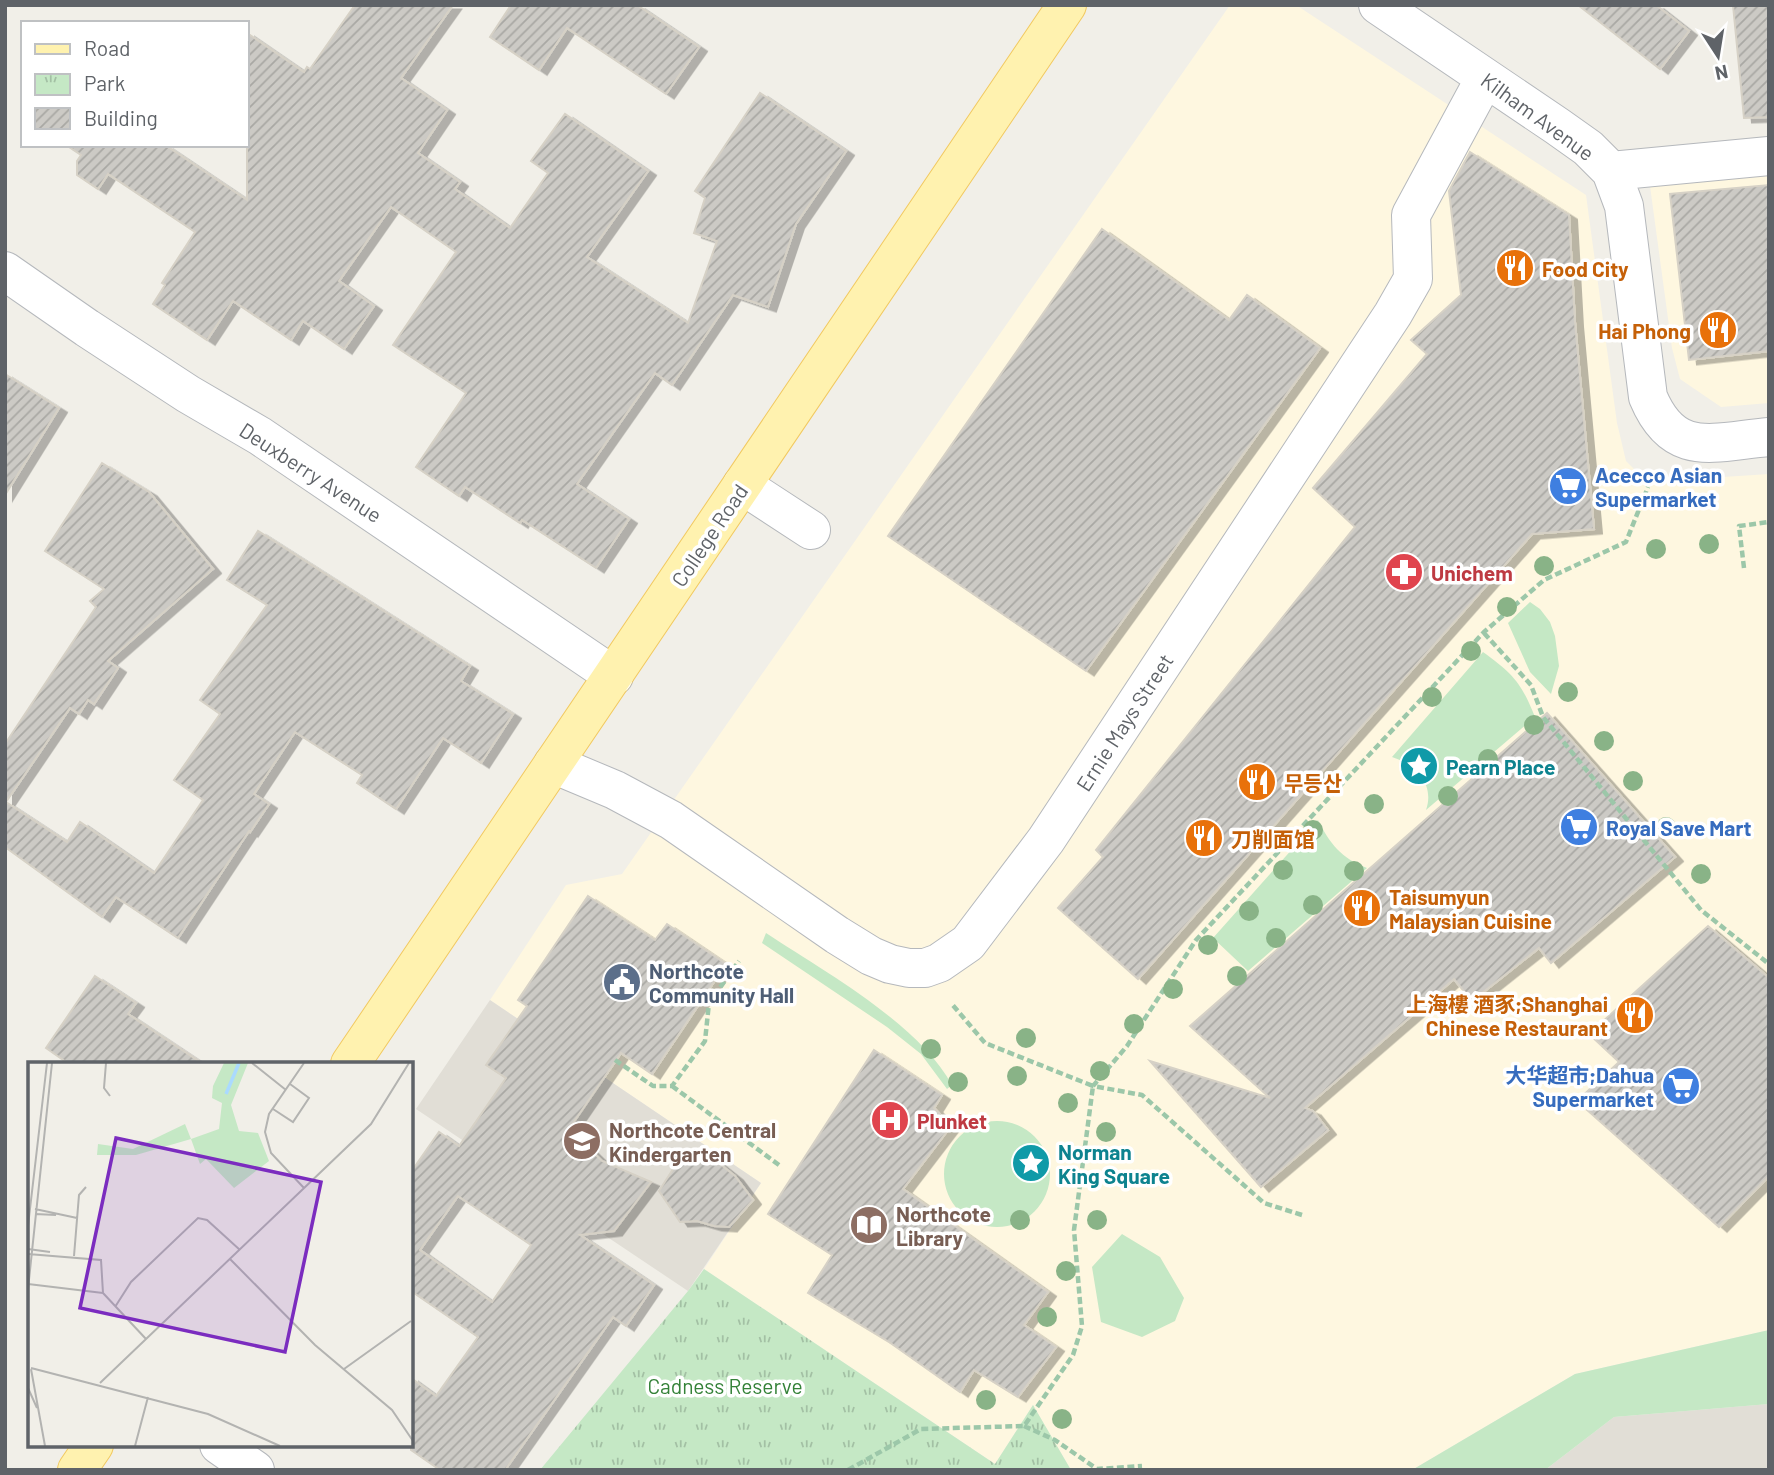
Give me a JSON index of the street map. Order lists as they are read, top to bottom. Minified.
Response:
{"streets":{"main road":["College Road"],"street":["Kilham Avenue","Deuxberry Avenue","Ernie Mays Street"]},"crossings":[["Kilham Avenue","Ernie Mays Street"],["Deuxberry Avenue","College Road"]],"parks":["Cadness Reserve"],"places":{"restaurant":["Food City","Hai Phong","무등산","刀削面馆","Taisumyun Malaysian Cuisine","上海樓 酒豕;Shanghai Chinese Restaurant"],"supermarket":["Acecco Asian Supermarket","Royal Save Mart","大华超市;Dahua Supermarket"],"pharmacy":["Unichem"],"place":["Pearn Place","Norman King Square"],"public building":["Northcote Community Hall"],"hospital":["Plunket"],"school or university":["Northcote Central Kindergarten"],"library":["Northcote Library"]},"legend":["Road","Park","Building"],"north":"bottom"}
